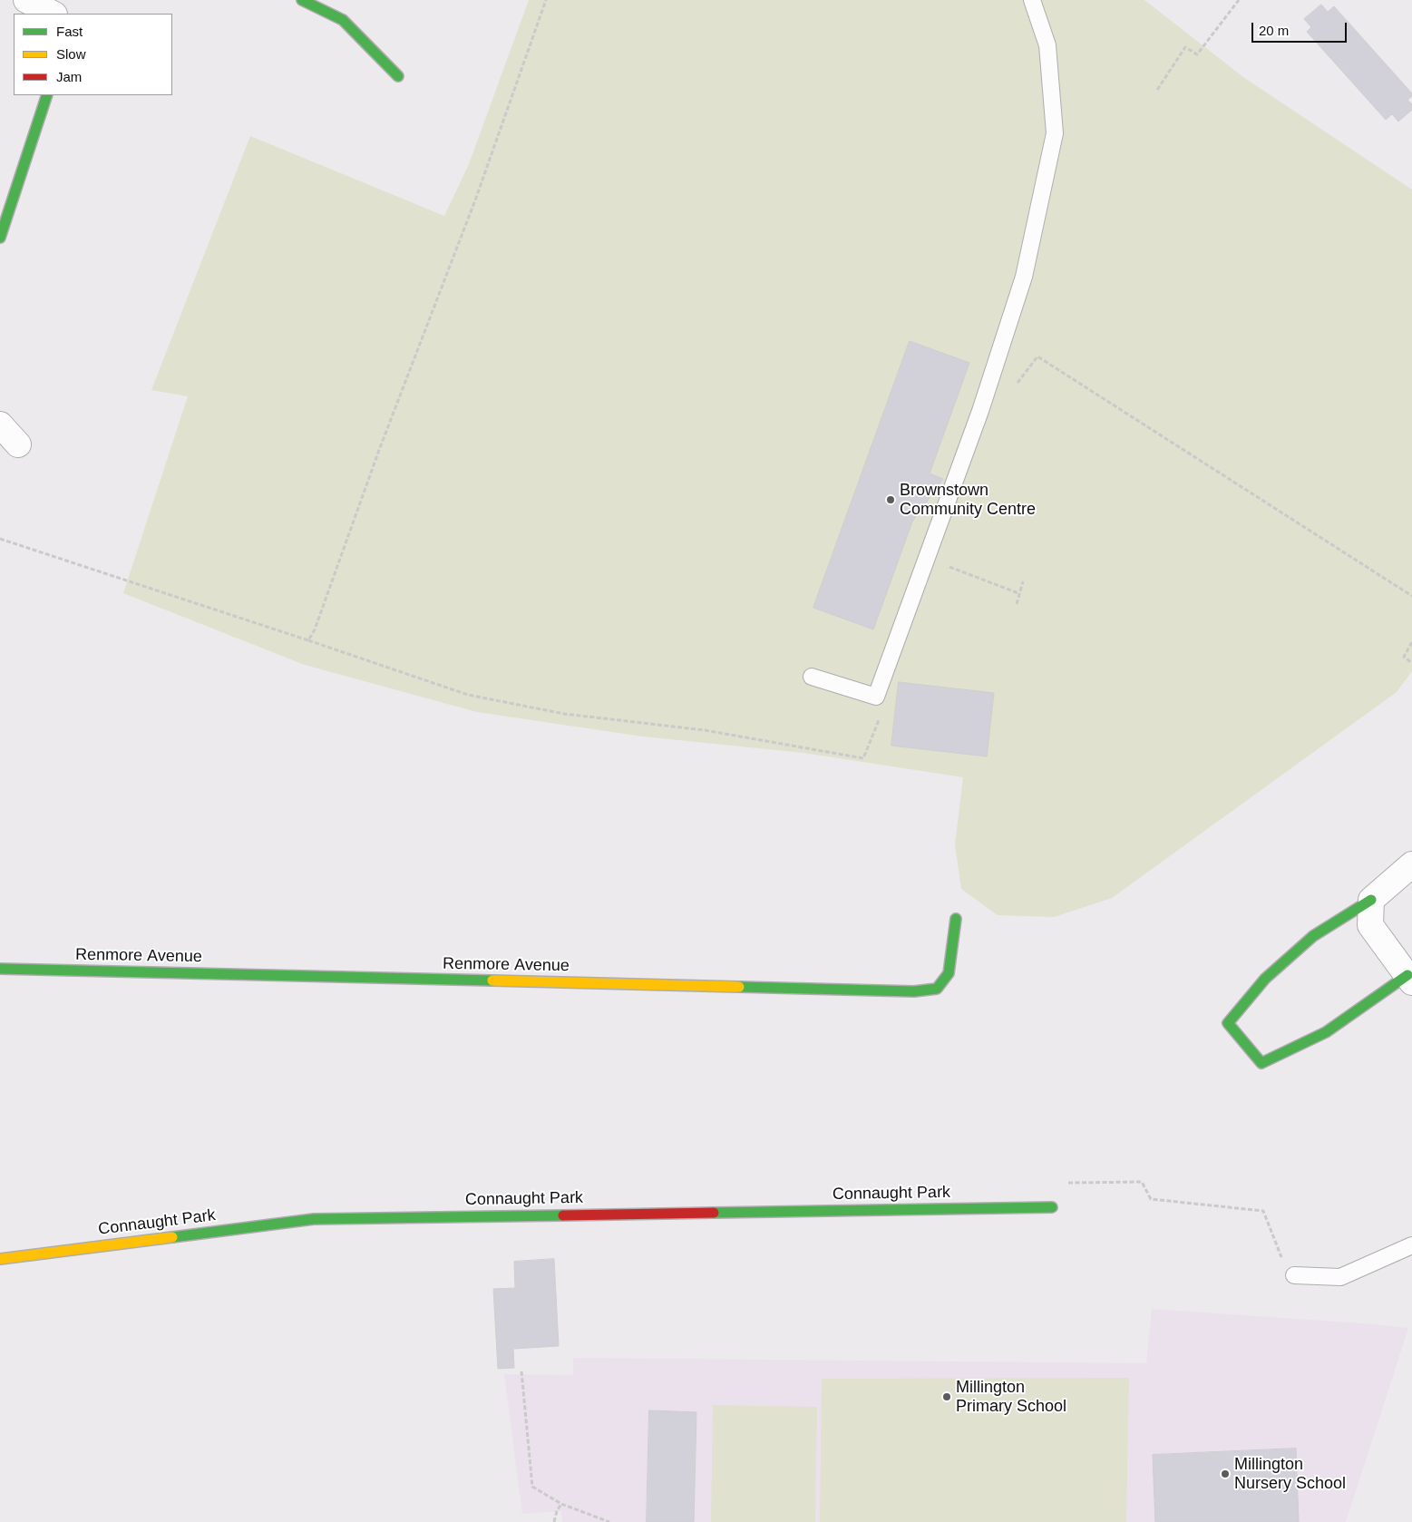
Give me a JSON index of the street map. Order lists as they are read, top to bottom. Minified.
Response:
{"streets":{"street":["Renmore Avenue","Connaught Park"]},"places":["Brownstown Community Centre","Millington Primary School","Millington Nursery School"],"legend":["Fast","Slow","Jam"],"scale_bar":"20 m"}
